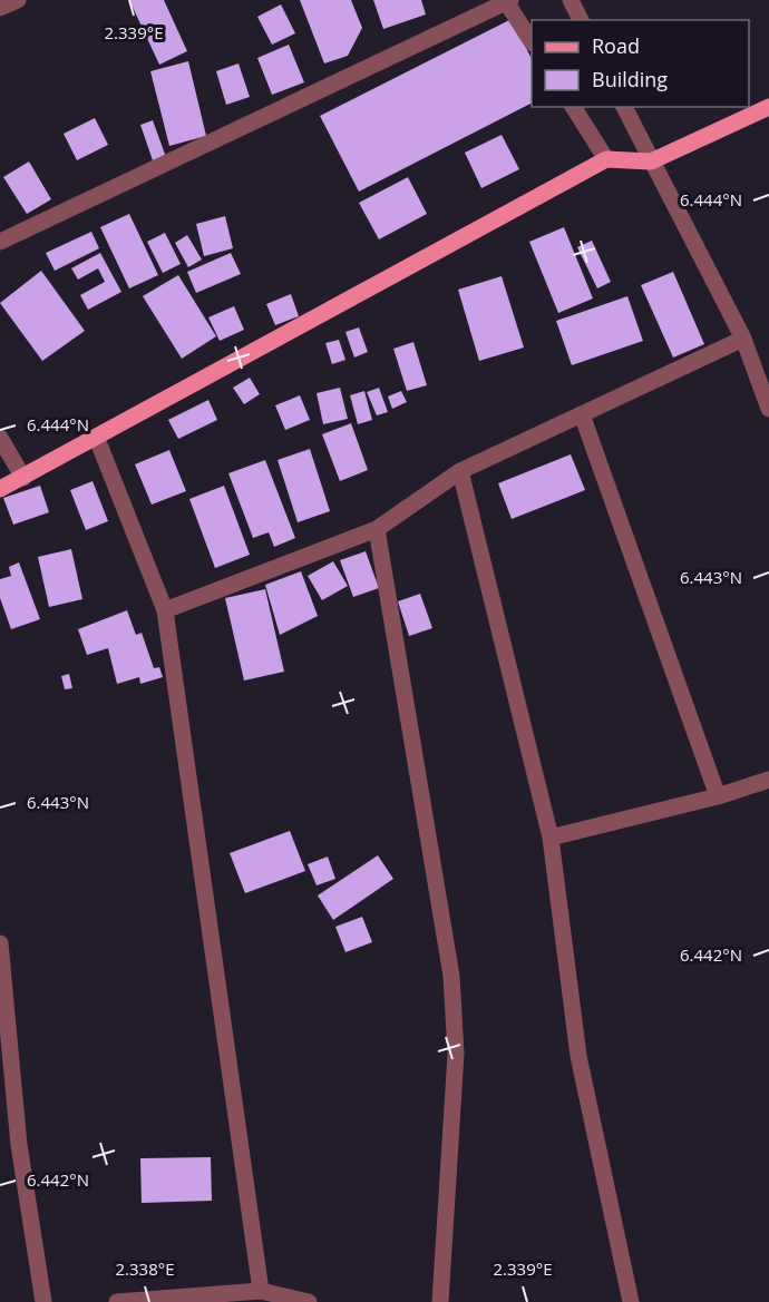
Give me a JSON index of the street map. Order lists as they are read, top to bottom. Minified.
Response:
{"legend":["Road","Building"],"coordinates":["2.339°E","6.444°N","6.443°N","6.442°N","2.338°E"]}
